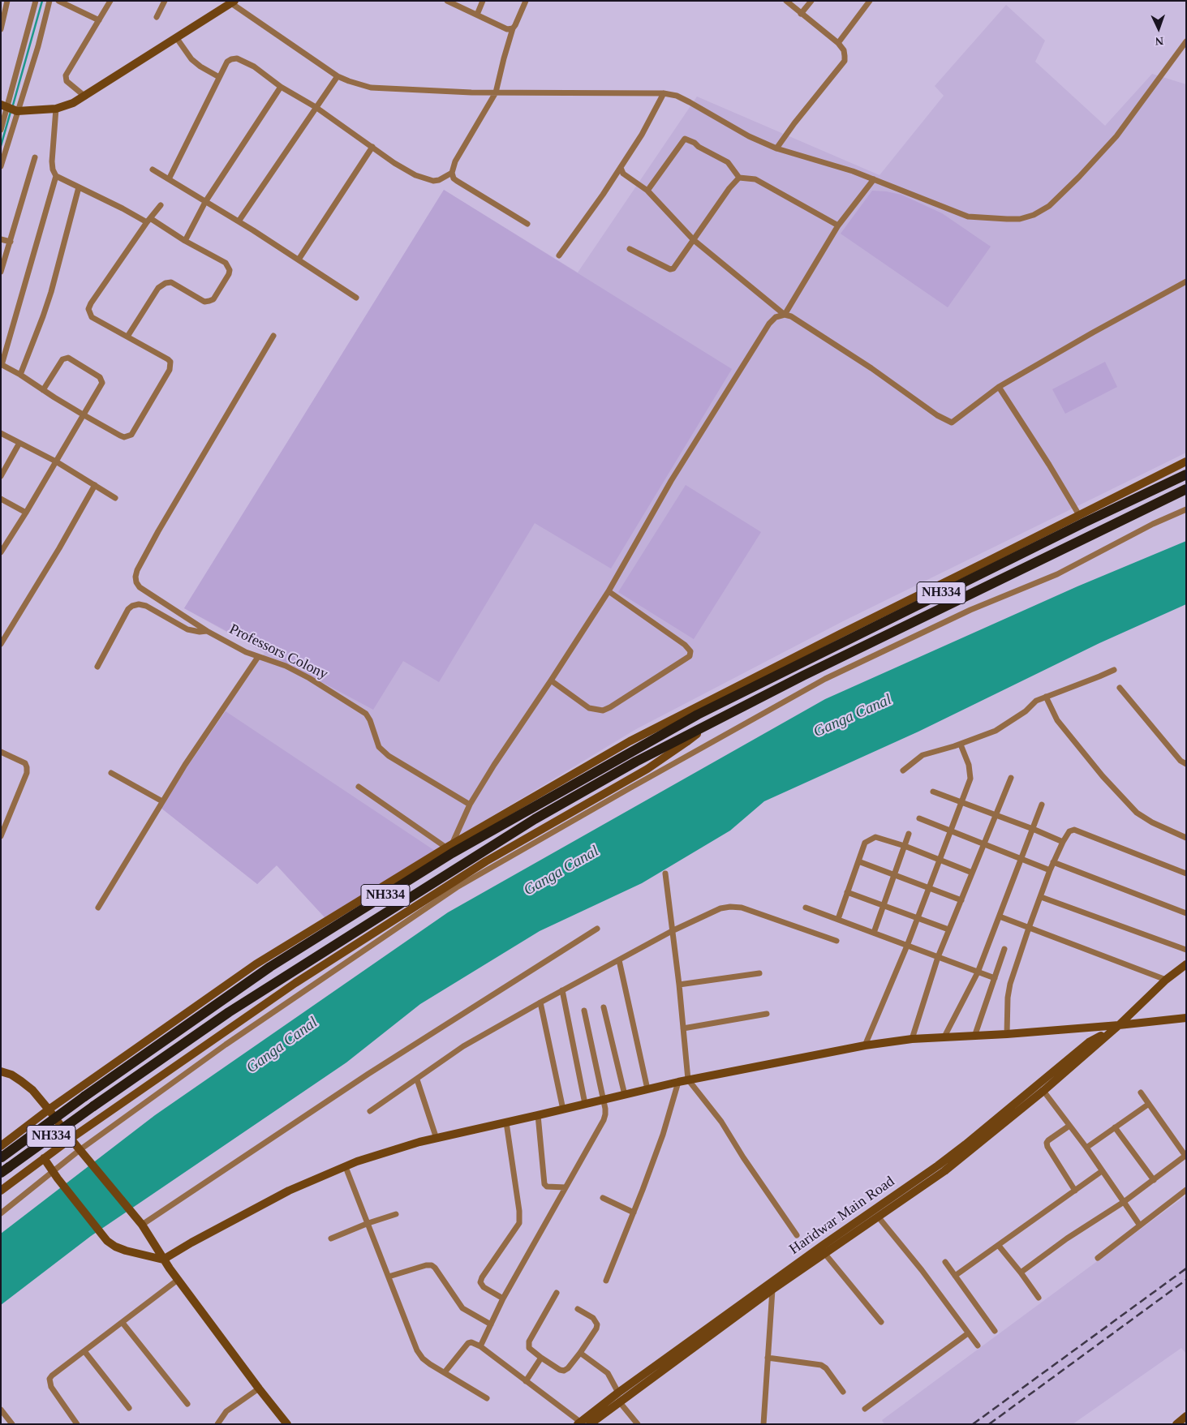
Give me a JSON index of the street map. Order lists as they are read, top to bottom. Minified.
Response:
{"streets":{"highway":["NH334"],"street":["Professors Colony","Haridwar Main Road"]},"water":["Ganga Canal"],"north":"bottom"}
